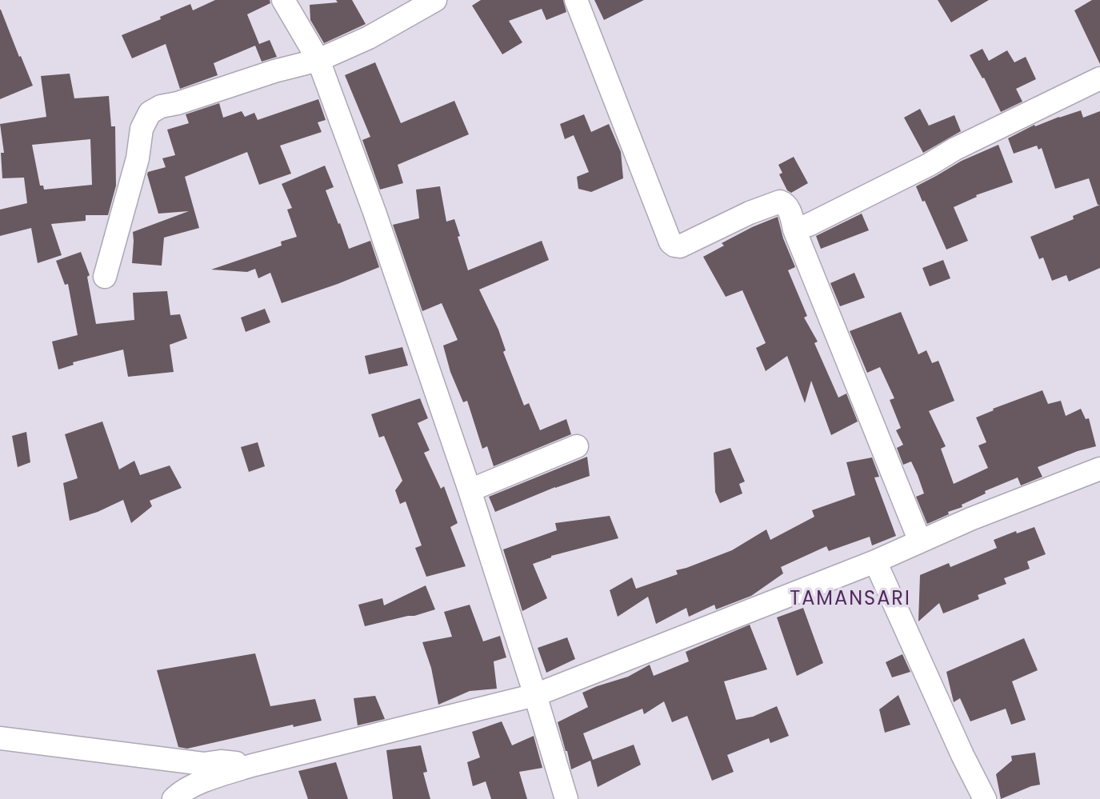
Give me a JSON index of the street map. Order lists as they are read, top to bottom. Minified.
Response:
{"districts":["TAMANSARI"]}
